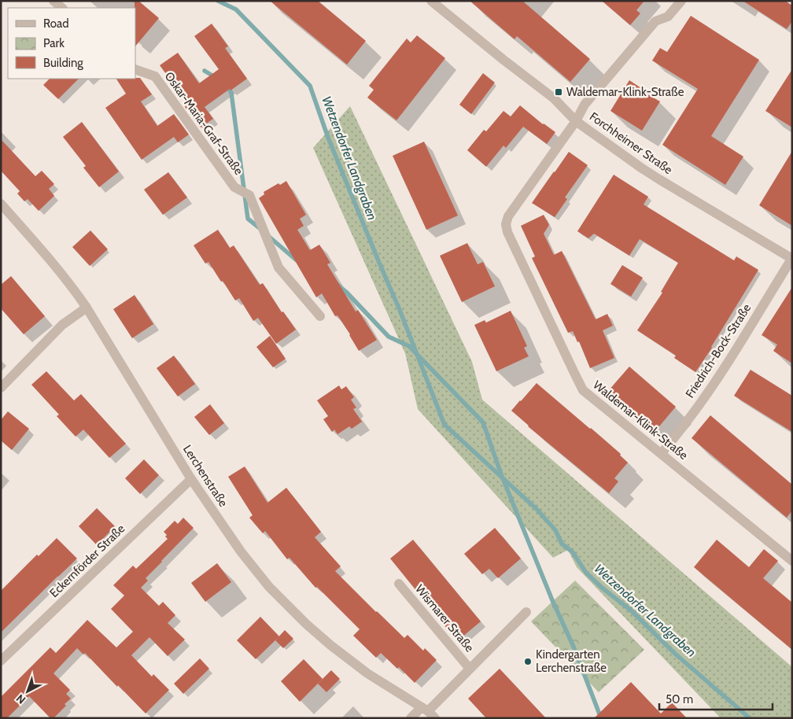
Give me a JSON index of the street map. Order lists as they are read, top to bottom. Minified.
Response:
{"streets":{"street":["Oskar-Maria-Graf-Straße","Forchheimer Straße","Friedrich-Bock-Straße","Waldemar-Klink-Straße","Lerchenstraße","Eckernförder Straße","Wismarer Straße"]},"crossings":[["Forchheimer Straße","Friedrich-Bock-Straße"],["Forchheimer Straße","Waldemar-Klink-Straße"],["Friedrich-Bock-Straße","Waldemar-Klink-Straße"],["Lerchenstraße","Eckernförder Straße"],["Lerchenstraße","Wismarer Straße"]],"water":["Wetzendorfer Landgraben"],"places":{"transit":["Waldemar-Klink-Straße"],"other":["Kindergarten Lerchenstraße"]},"legend":["Road","Park","Building"],"scale_bar":"50 m","north":"bottom left"}
